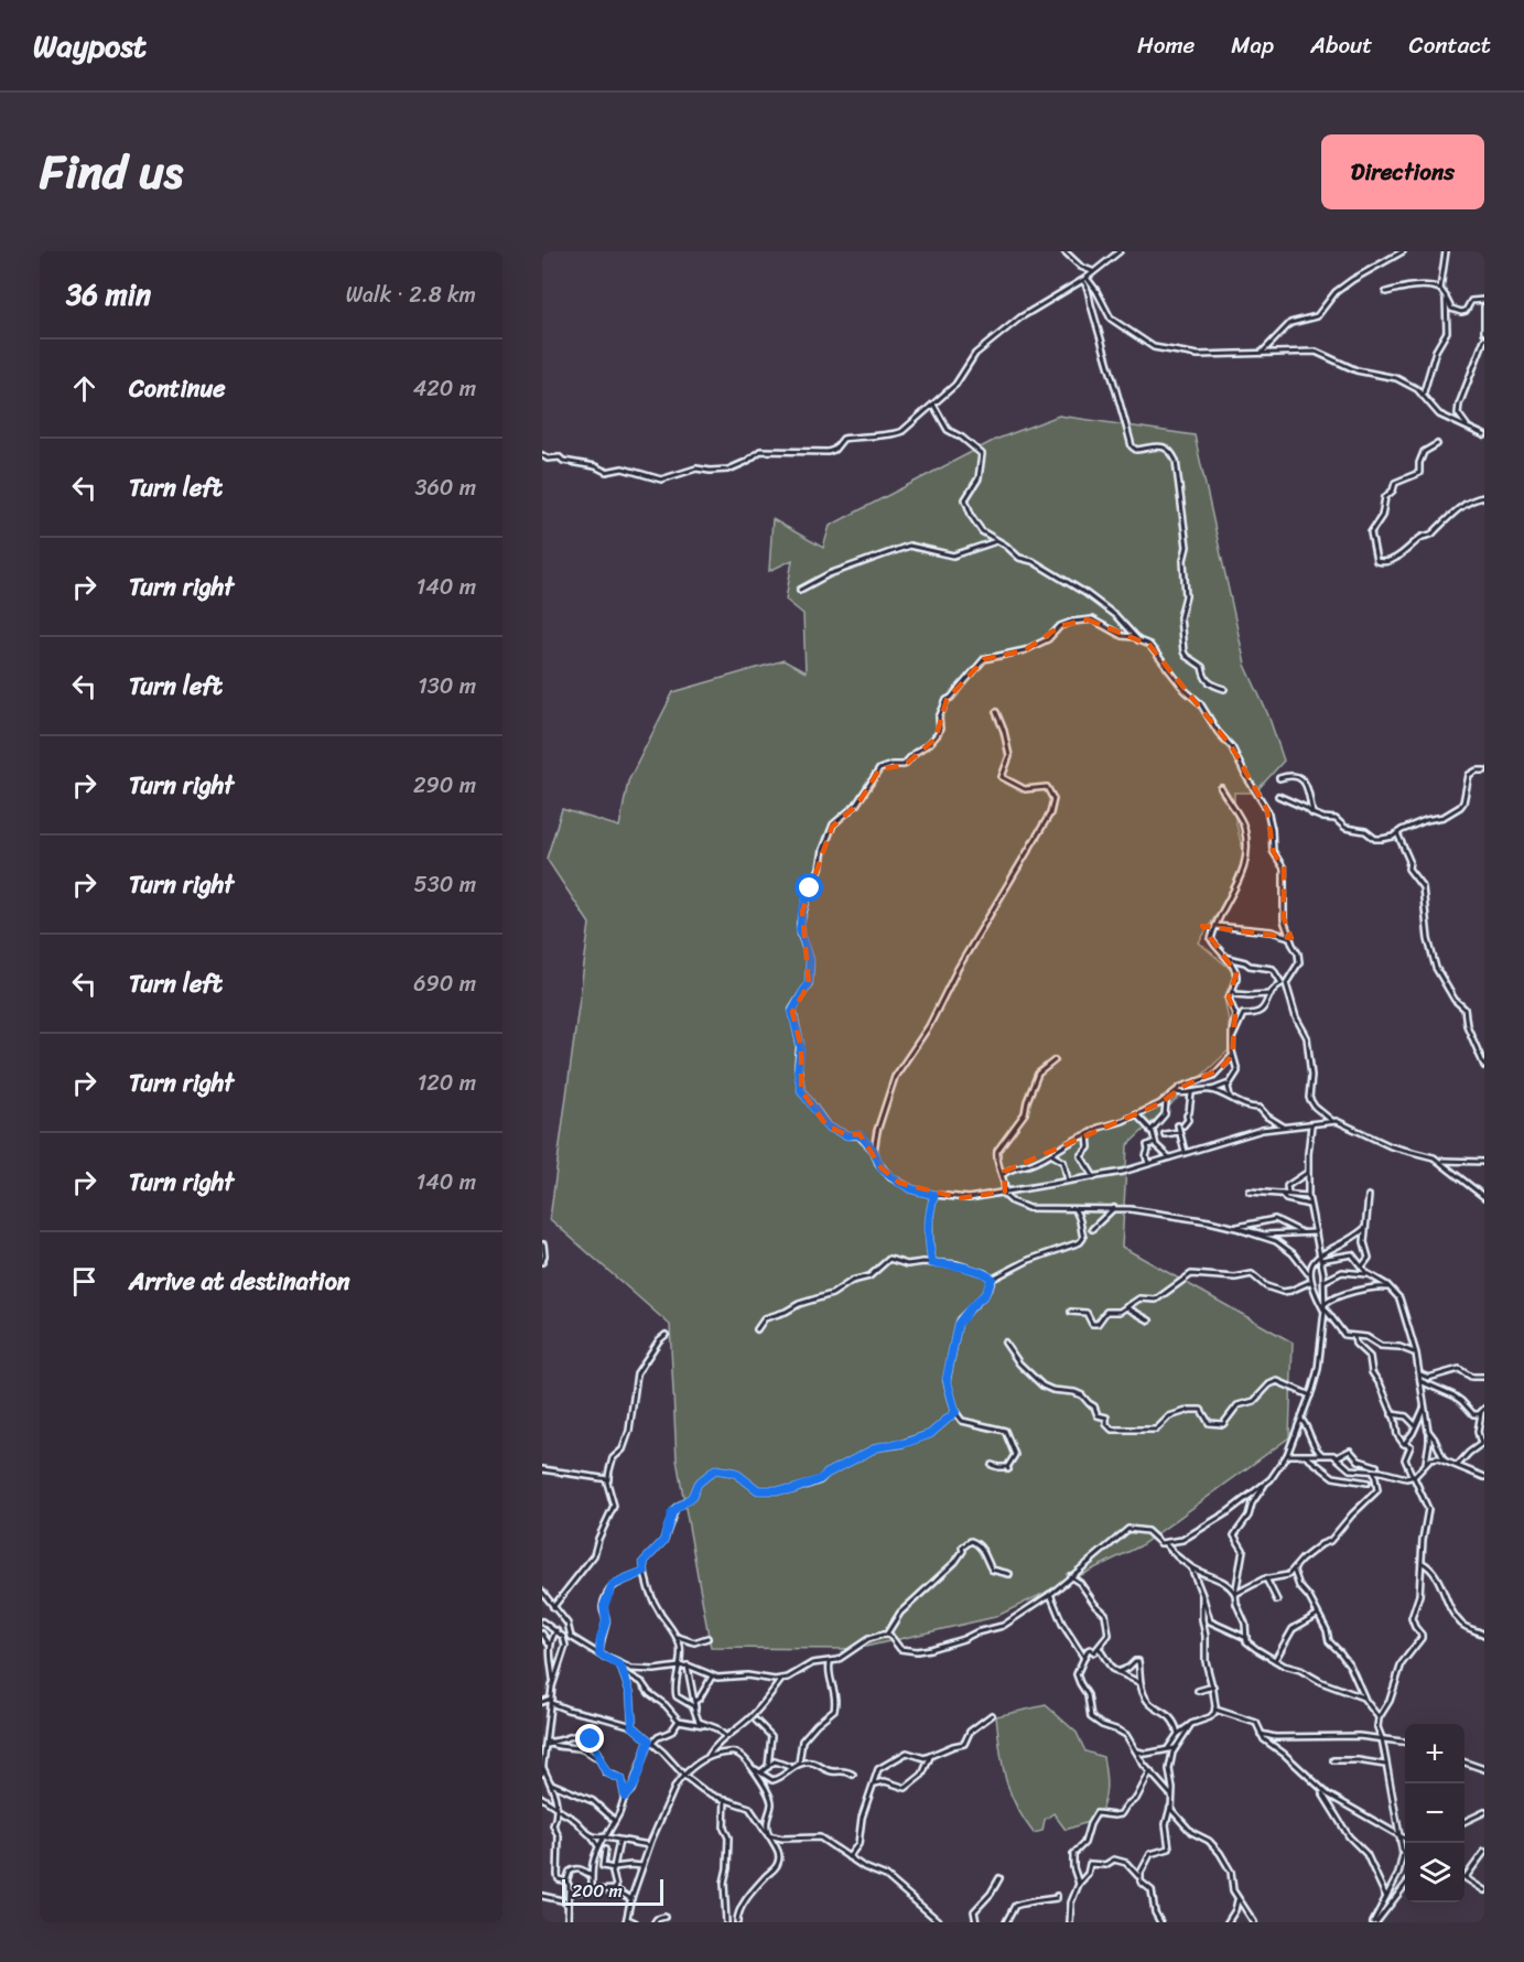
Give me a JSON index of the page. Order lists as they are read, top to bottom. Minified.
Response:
{"scale_bar":"200 m","page":{"header":"Waypost","nav":["Home","Map","About","Contact"],"title":"Find us","buttons":"Directions","heading":["36 min","Walk · 2.8 km"],"list":[["Continue","420 m"],["Turn left","360 m"],["Turn right","140 m"],["Turn left","130 m"],["Turn right","290 m"],["Turn right","530 m"],["Turn left","690 m"],["Turn right","120 m"],["Turn right","140 m"],"Arrive at destination"],"map_buttons":["+","−"],"scale":"200 m"}}
